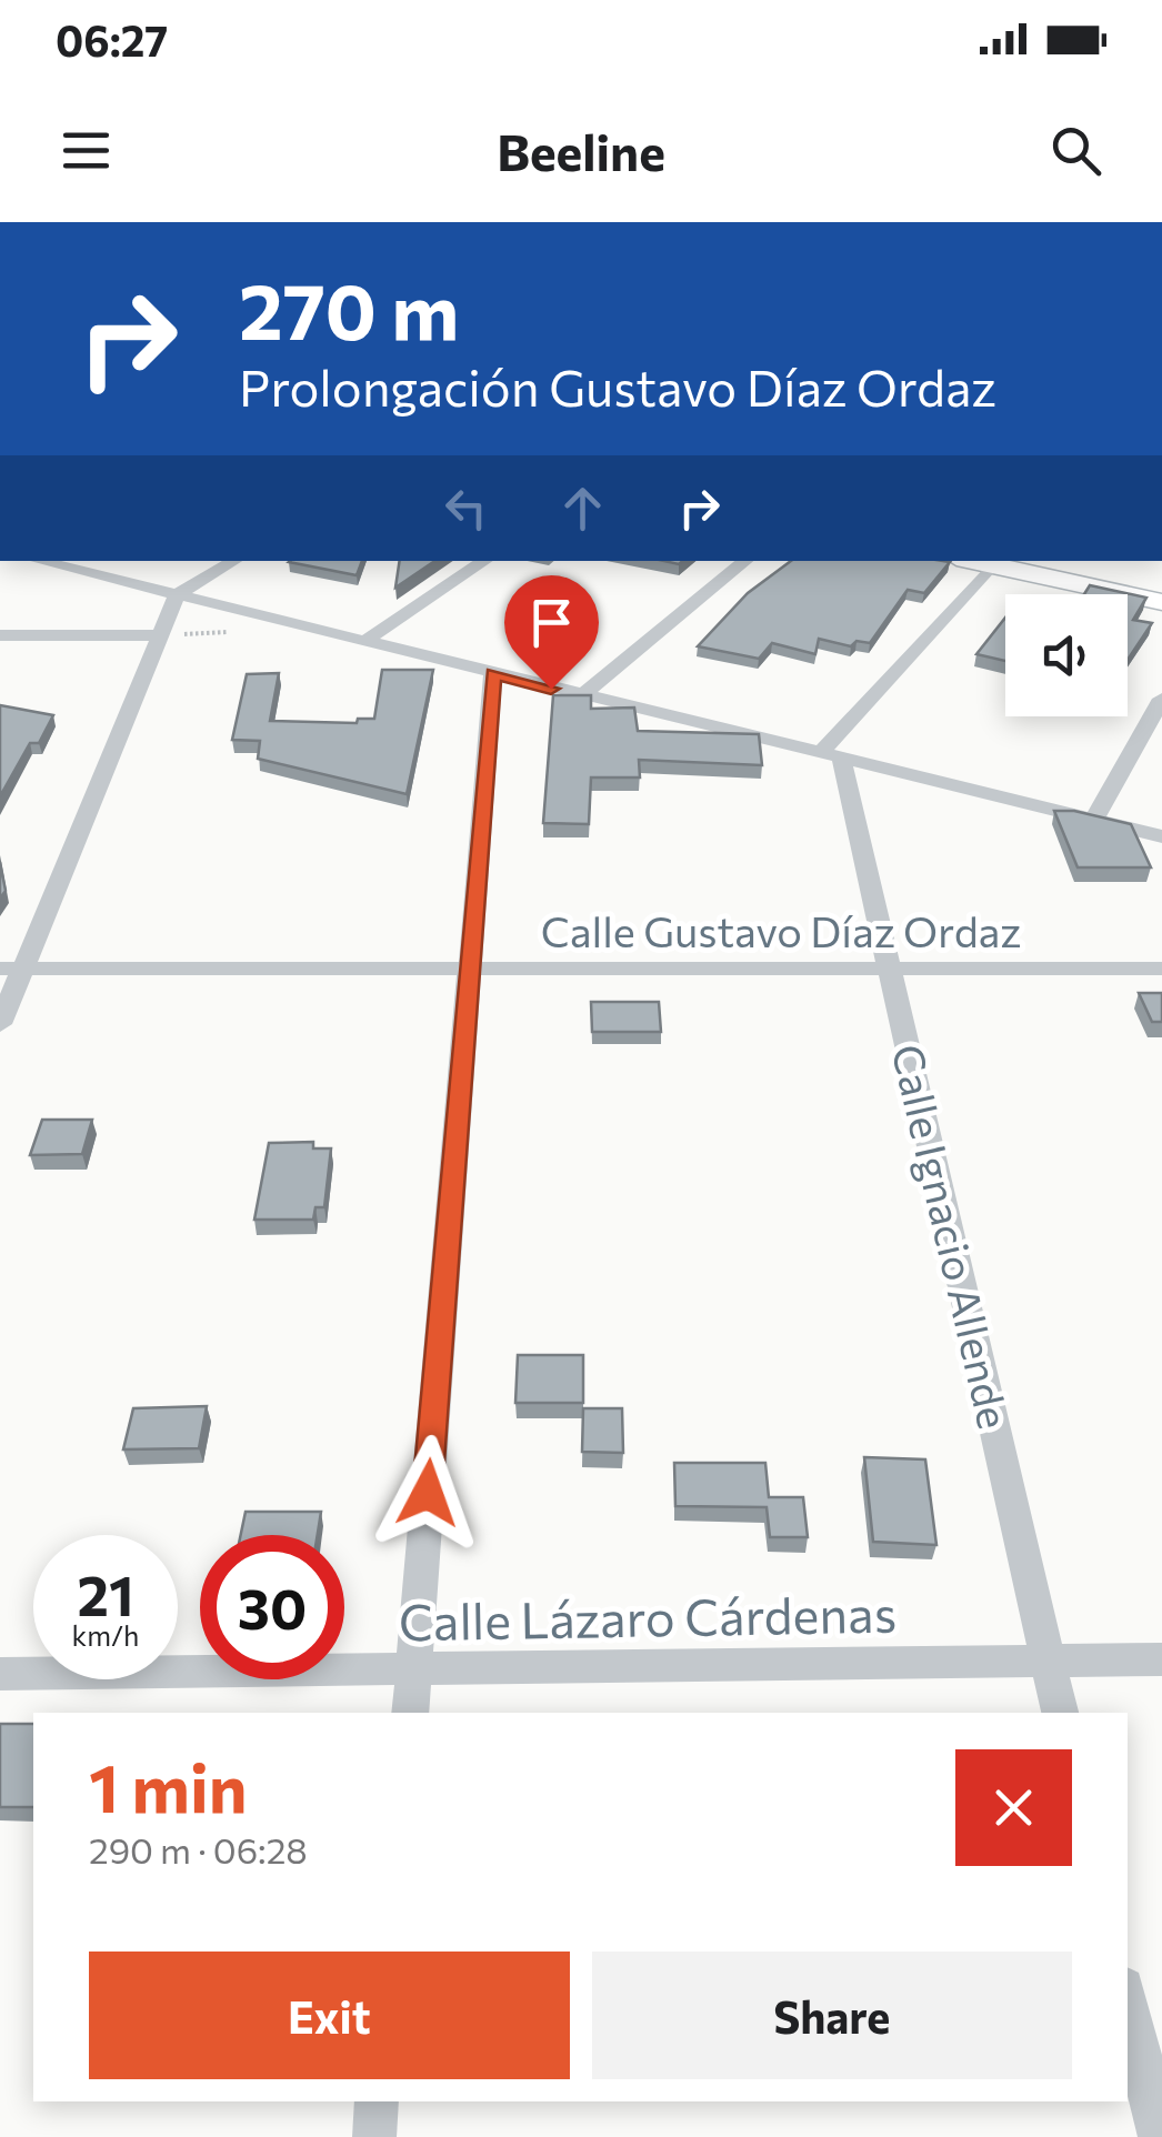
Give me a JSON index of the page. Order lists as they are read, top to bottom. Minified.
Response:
{"streets":{"street":["Calle Gustavo Díaz Ordaz","Calle Ignacio Allende","Calle Lázaro Cárdenas"]},"crossings":[["Calle Gustavo Díaz Ordaz","Calle Ignacio Allende"],["Calle Ignacio Allende","Calle Lázaro Cárdenas"]],"page":{"status":"06:27","header":"Beeline","turn":["270 m","Prolongación Gustavo Díaz Ordaz"],"speed":"21 km/h","limit":"30","heading":["1 min","290 m · 06:28"],"buttons":["Exit","Share"]}}
